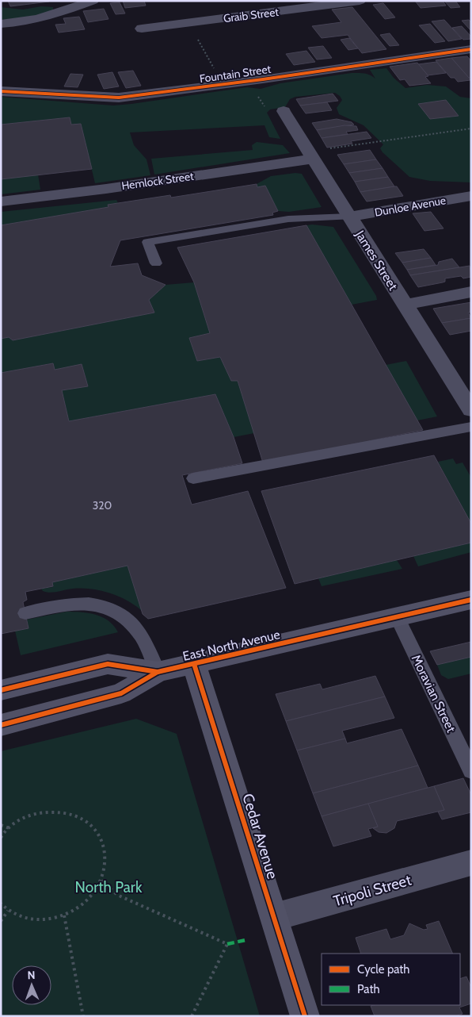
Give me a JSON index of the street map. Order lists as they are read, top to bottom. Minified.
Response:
{"streets":{"main road":["East North Avenue","Cedar Avenue"],"street":["Graib Street","Fountain Street","Hemlock Street","Dunloe Avenue","James Street","Tripoli Street"],"lane":["Moravian Street"]},"crossings":[["Hemlock Street","James Street"],["Dunloe Avenue","James Street"],["East North Avenue","Moravian Street"],["East North Avenue","Cedar Avenue"],["Cedar Avenue","Tripoli Street"]],"parks":["North Park"],"house_numbers":["320"],"legend":["Cycle path","Path"],"north":"top"}
